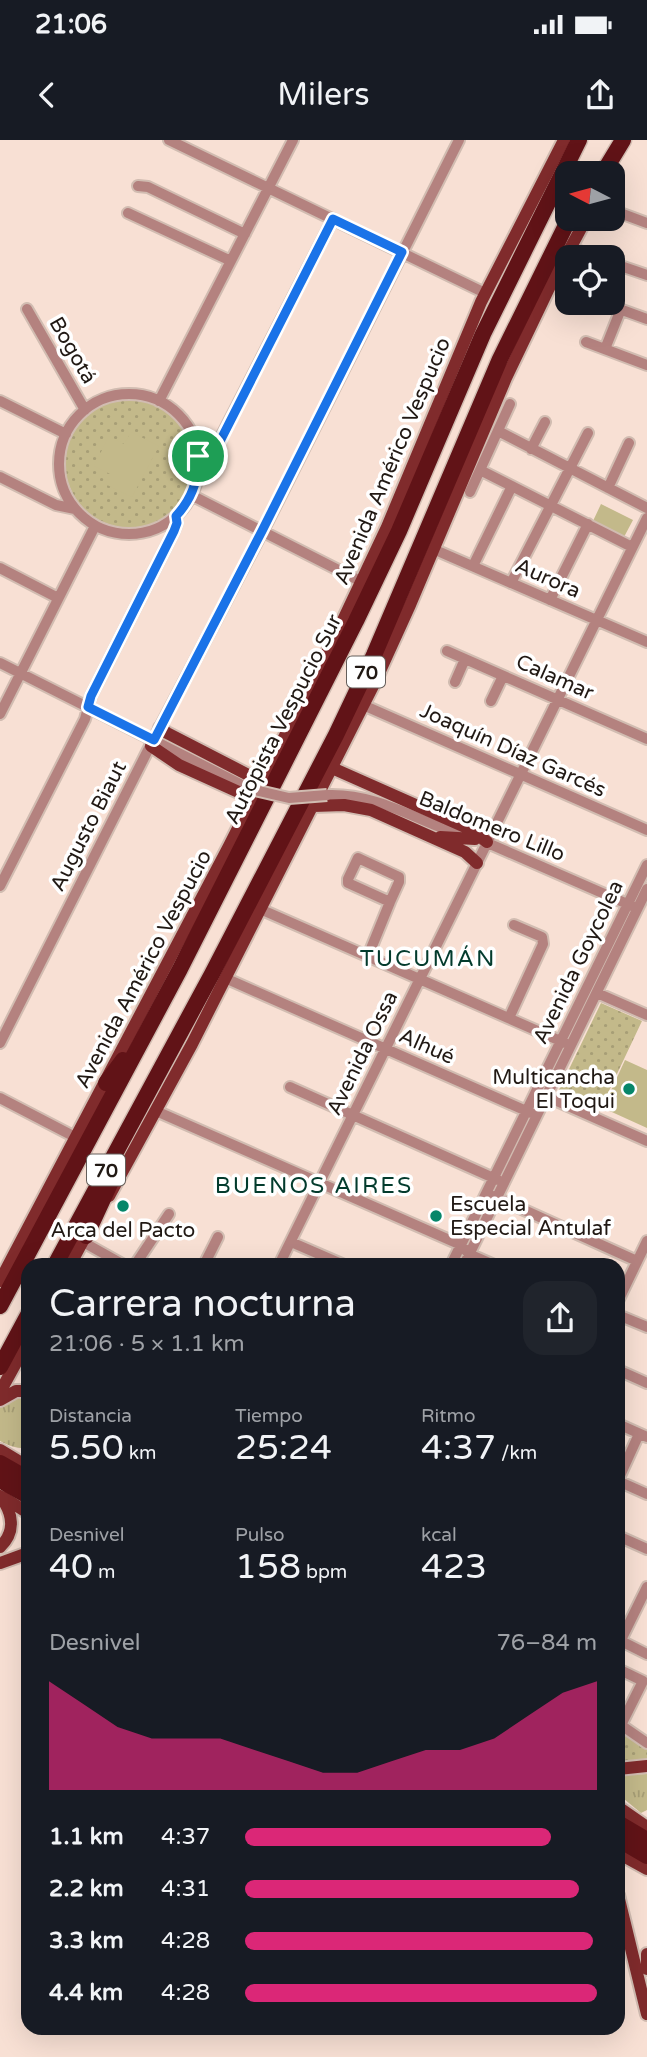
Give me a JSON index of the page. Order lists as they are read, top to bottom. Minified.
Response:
{"streets":{"highway":["70","Autopista Vespucio Sur"],"main road":["Avenida Américo Vespucio"],"street":["Bogotá","Aurora","Calamar","Joaquín Díaz Garcés","Augusto Biaut","Baldomero Lillo","Avenida Goycolea","Alhué","Avenida Ossa"]},"crossings":[["Avenida Américo Vespucio","Baldomero Lillo"],["Aurora","Avenida Ossa"],["Calamar","Avenida Ossa"],["Joaquín Díaz Garcés","Avenida Ossa"],["Baldomero Lillo","Avenida Goycolea"],["Baldomero Lillo","Avenida Ossa"],["Avenida Goycolea","Alhué"],["Alhué","Avenida Ossa"]],"districts":["TUCUMÁN","BUENOS AIRES"],"places":["Multicancha El Toqui","Arca del Pacto","Escuela Especial Antulaf"],"north":"left","page":{"status":"21:06","header":"Milers","heading":["Carrera nocturna","21:06 · 5 × 1.1 km"],"stats":[["Distancia","5.50 km"],["Tiempo","25:24"],["Ritmo","4:37 /km"],["Desnivel","40 m"],["Pulso","158 bpm"],["kcal","423"]],"chart":["Desnivel","76–84 m"],"list":[{"name":"1.1 km","note":"4:37"},{"name":"2.2 km","note":"4:31"},{"name":"3.3 km","note":"4:28"},{"name":"4.4 km","note":"4:28"}]}}
